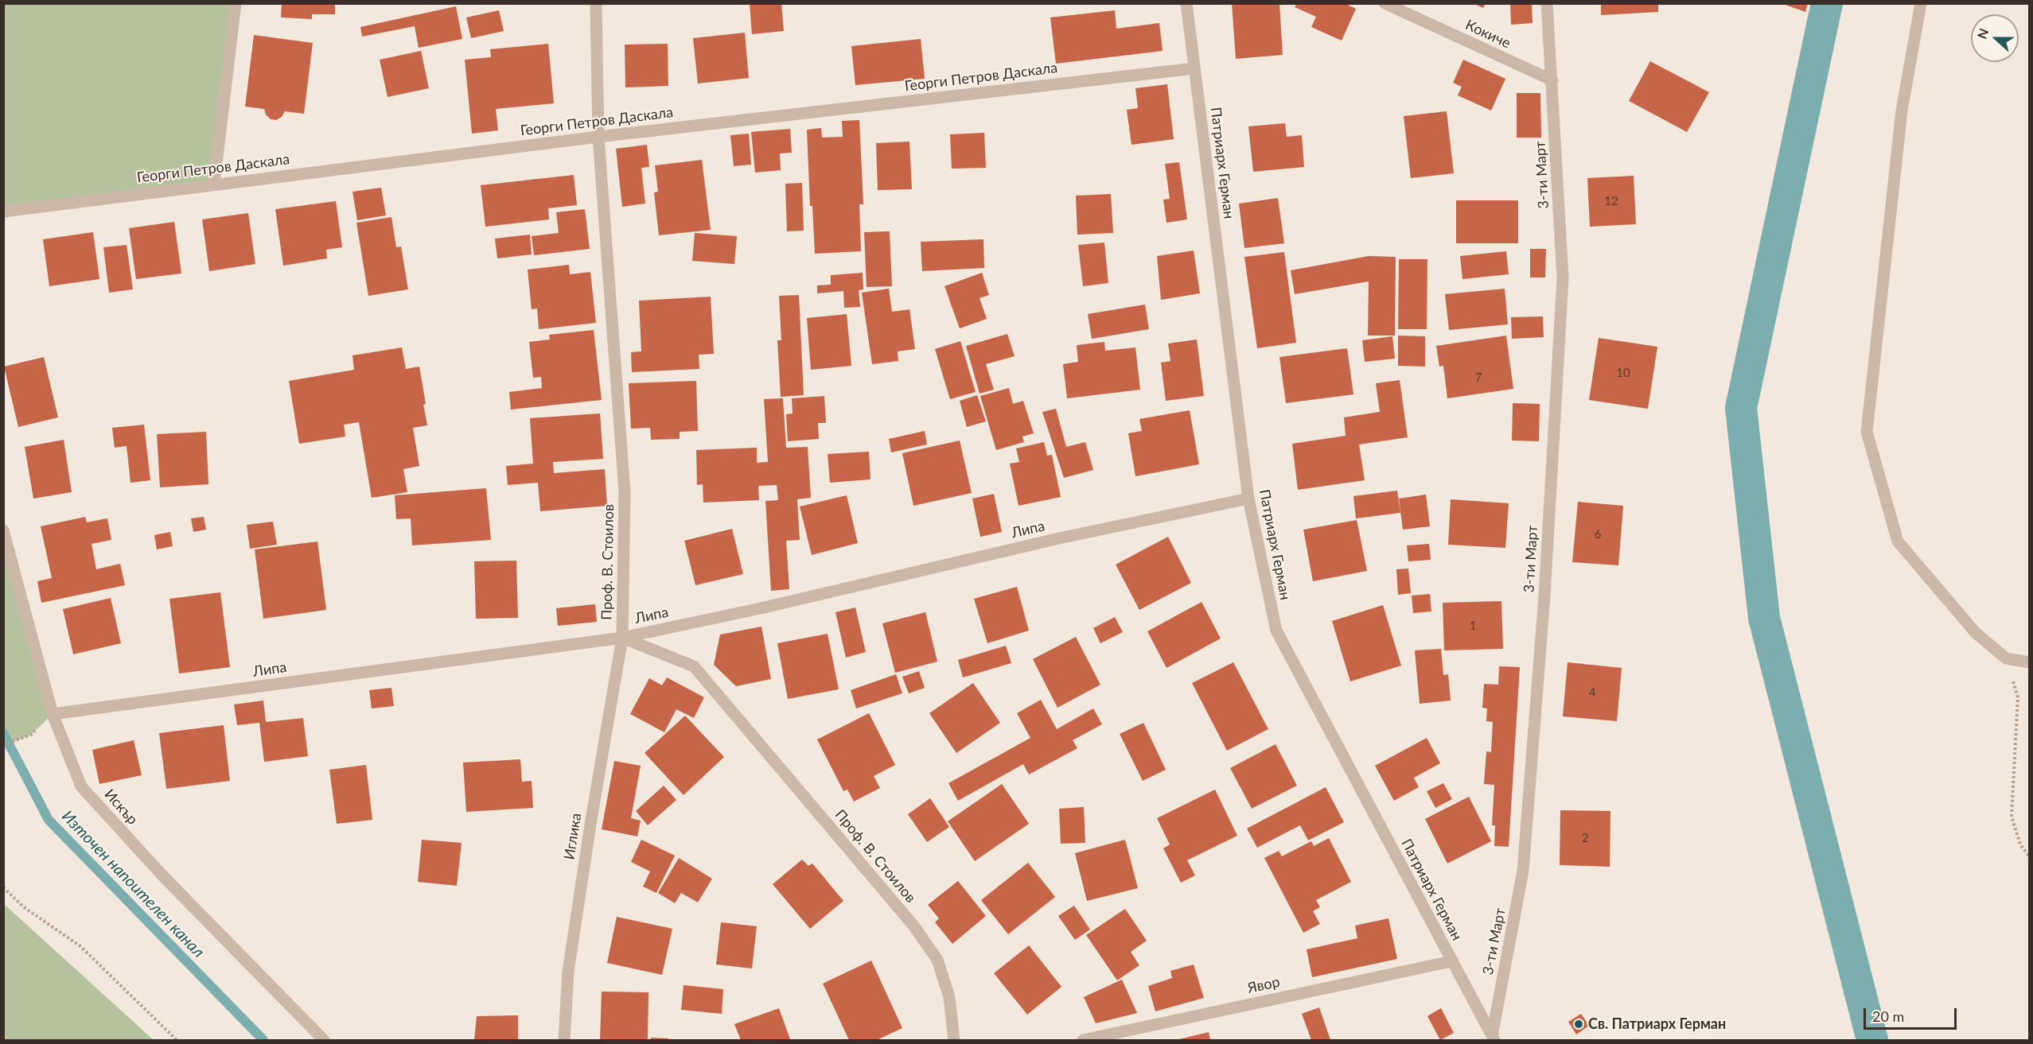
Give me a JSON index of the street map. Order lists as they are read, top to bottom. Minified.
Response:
{"streets":{"street":["Кокиче","Георги Петров Даскала","Патриарх Герман","3-ти Март","Липа","Проф. В. Стоилов","Искър","Иглика","Явор"]},"crossings":[["Кокиче","3-ти Март"],["Георги Петров Даскала","Патриарх Герман"],["Георги Петров Даскала","Проф. В. Стоилов"],["Патриарх Герман","3-ти Март"],["Патриарх Герман","Липа"],["Патриарх Герман","Явор"],["Липа","Проф. В. Стоилов"],["Липа","Искър"],["Липа","Иглика"],["Проф. В. Стоилов","Иглика"]],"water":["Източен напоителен канал"],"places":["Св. Патриарх Герман"],"house_numbers":["12","10","7","6","1","4","2"],"scale_bar":"20 m","north":"left"}
